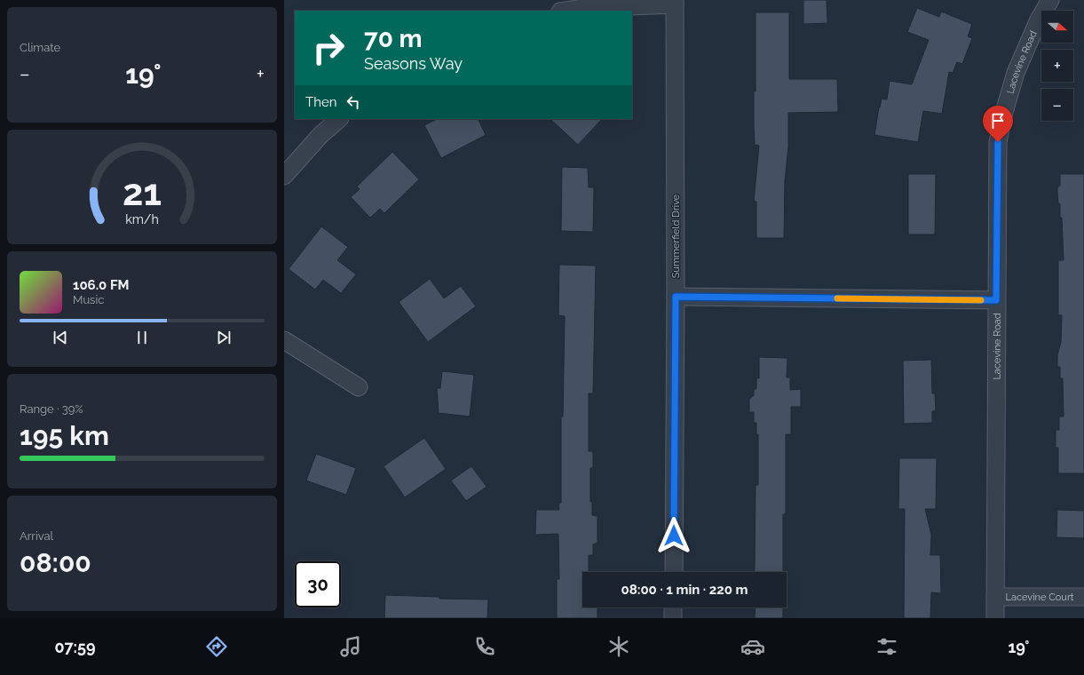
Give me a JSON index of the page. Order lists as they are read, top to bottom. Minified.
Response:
{"streets":{"street":["Lacevine Road","Summerfield Drive","Lacevine Court"]},"crossings":[["Lacevine Road","Lacevine Court"]],"north":"right","page":{"tile":["Climate",["Range · 39%","195 km"],["Arrival","08:00"]],"map_buttons":["+","−"],"turn":["70 m","Seasons Way"],"heat":["−","19°","+"],"then":"Then","song":["106.0 FM","Music"],"limit":"30","trip":"08:00 · 1 min · 220 m","tabs":["07:59","19°"],"gauge":["21","km/h"]}}
